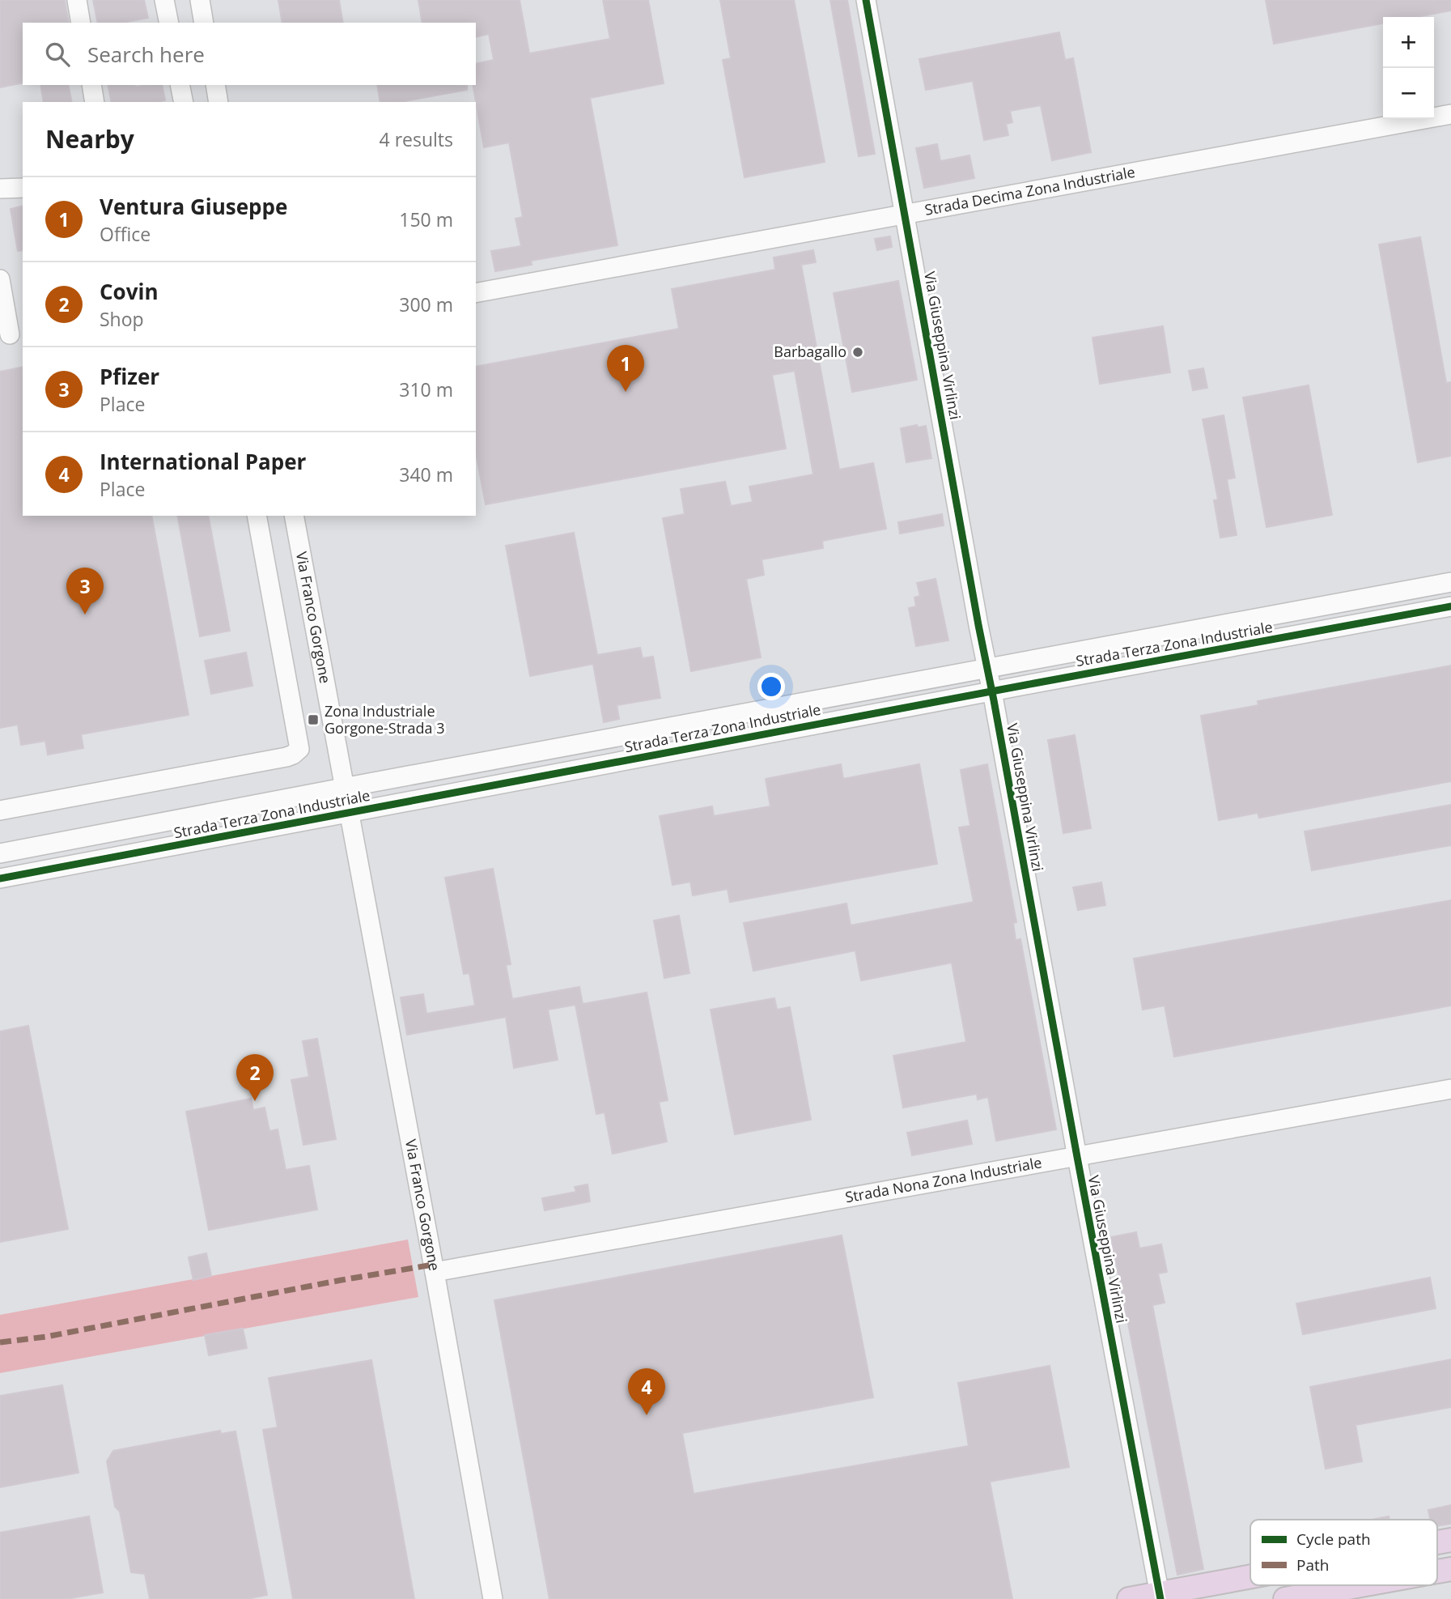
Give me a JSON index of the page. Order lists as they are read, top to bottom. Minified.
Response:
{"streets":{"street":["Strada Decima Zona Industriale","Via Giuseppina Virlinzi","Via Franco Gorgone","Strada Terza Zona Industriale","Strada Nona Zona Industriale"]},"crossings":[["Strada Decima Zona Industriale","Via Giuseppina Virlinzi"],["Via Giuseppina Virlinzi","Strada Terza Zona Industriale"],["Via Giuseppina Virlinzi","Strada Nona Zona Industriale"],["Via Franco Gorgone","Strada Terza Zona Industriale"],["Via Franco Gorgone","Strada Nona Zona Industriale"]],"places":{"other":["Barbagallo"],"transit":["Zona Industriale Gorgone-Strada 3"]},"legend":["Cycle path","Path"],"page":{"map_buttons":["+","−"],"search":"Search here","heading":["Nearby","4 results"],"list":[{"mark":"1","name":"Ventura Giuseppe","note":"Office","value":"150 m"},{"mark":"2","name":"Covin","note":"Shop","value":"300 m"},{"mark":"3","name":"Pfizer","note":"Place","value":"310 m"},{"mark":"4","name":"International Paper","note":"Place","value":"340 m"}],"pins":["1","3","2","4"]}}
